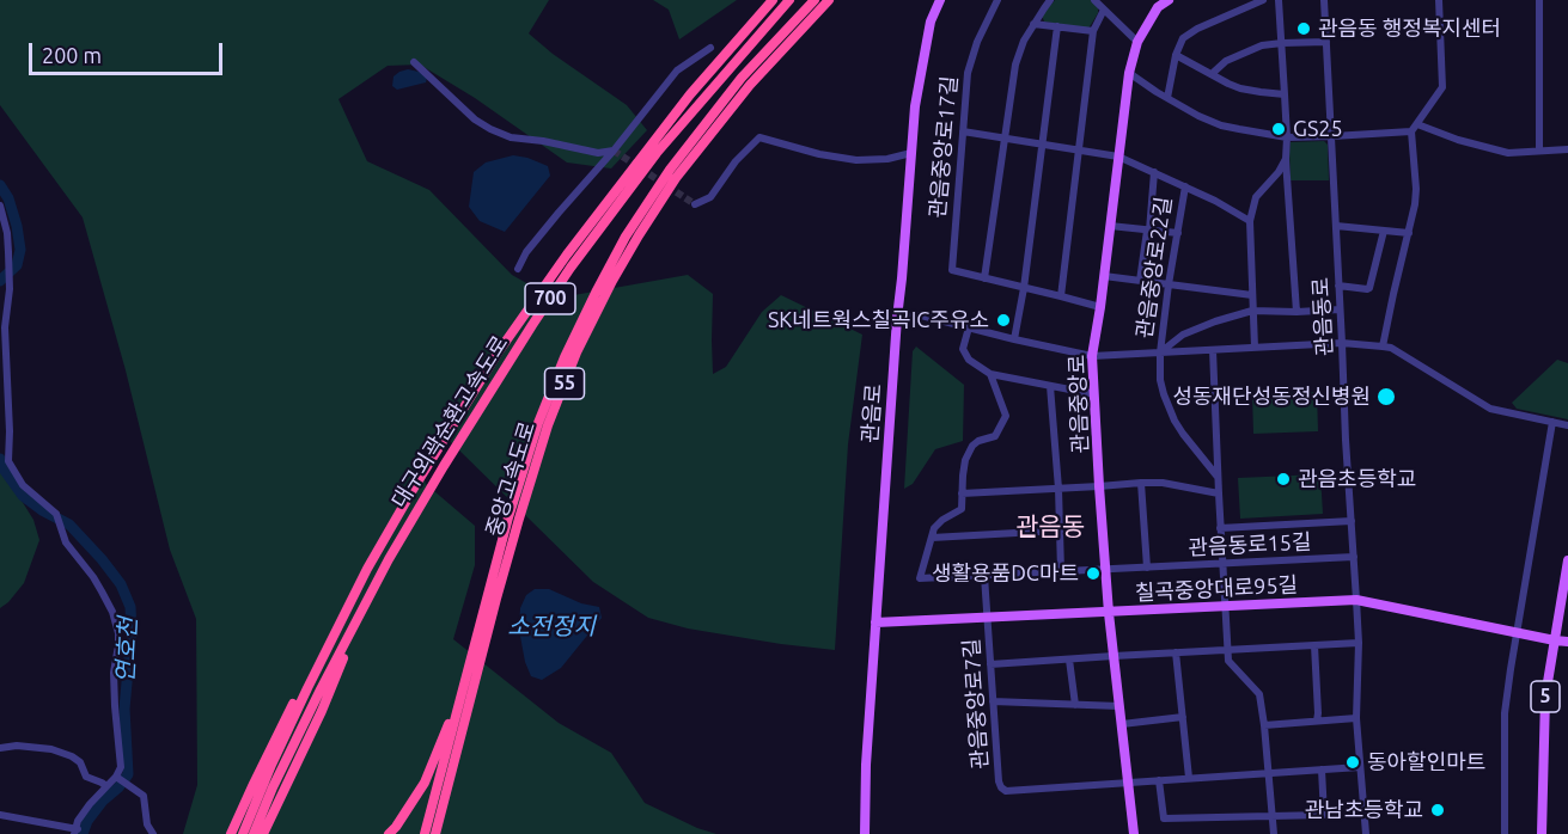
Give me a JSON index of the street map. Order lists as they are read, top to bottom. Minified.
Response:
{"streets":{"highway":["700","55","대구외곽순환고속도로","중앙고속도로"],"main road":["관음중앙로","관음로","칠곡중앙대로95길","5"],"street":["관음중앙로17길","관음중앙로22길","관음동로","관음동로15길","관음중앙로7길"]},"crossings":[["관음중앙로17길","관음중앙로22길"],["관음중앙로17길","관음중앙로"],["관음중앙로22길","관음중앙로"],["관음동로","관음동로15길"],["관음동로","칠곡중앙대로95길"],["관음중앙로","관음동로15길"],["관음중앙로","칠곡중앙대로95길"],["관음중앙로","관음중앙로7길"],["관음로","칠곡중앙대로95길"],["관음동로15길","관음중앙로7길"],["칠곡중앙대로95길","5"],["칠곡중앙대로95길","관음중앙로7길"]],"districts":["관음동"],"water":["소전정지","연호천"],"places":["관음동 행정복지센터","GS25","SK네트웍스칠곡IC주유소","성동재단성동정신병원","관음초등학교","생활용품DC마트","동아할인마트","관남초등학교"],"scale_bar":"200 m"}
